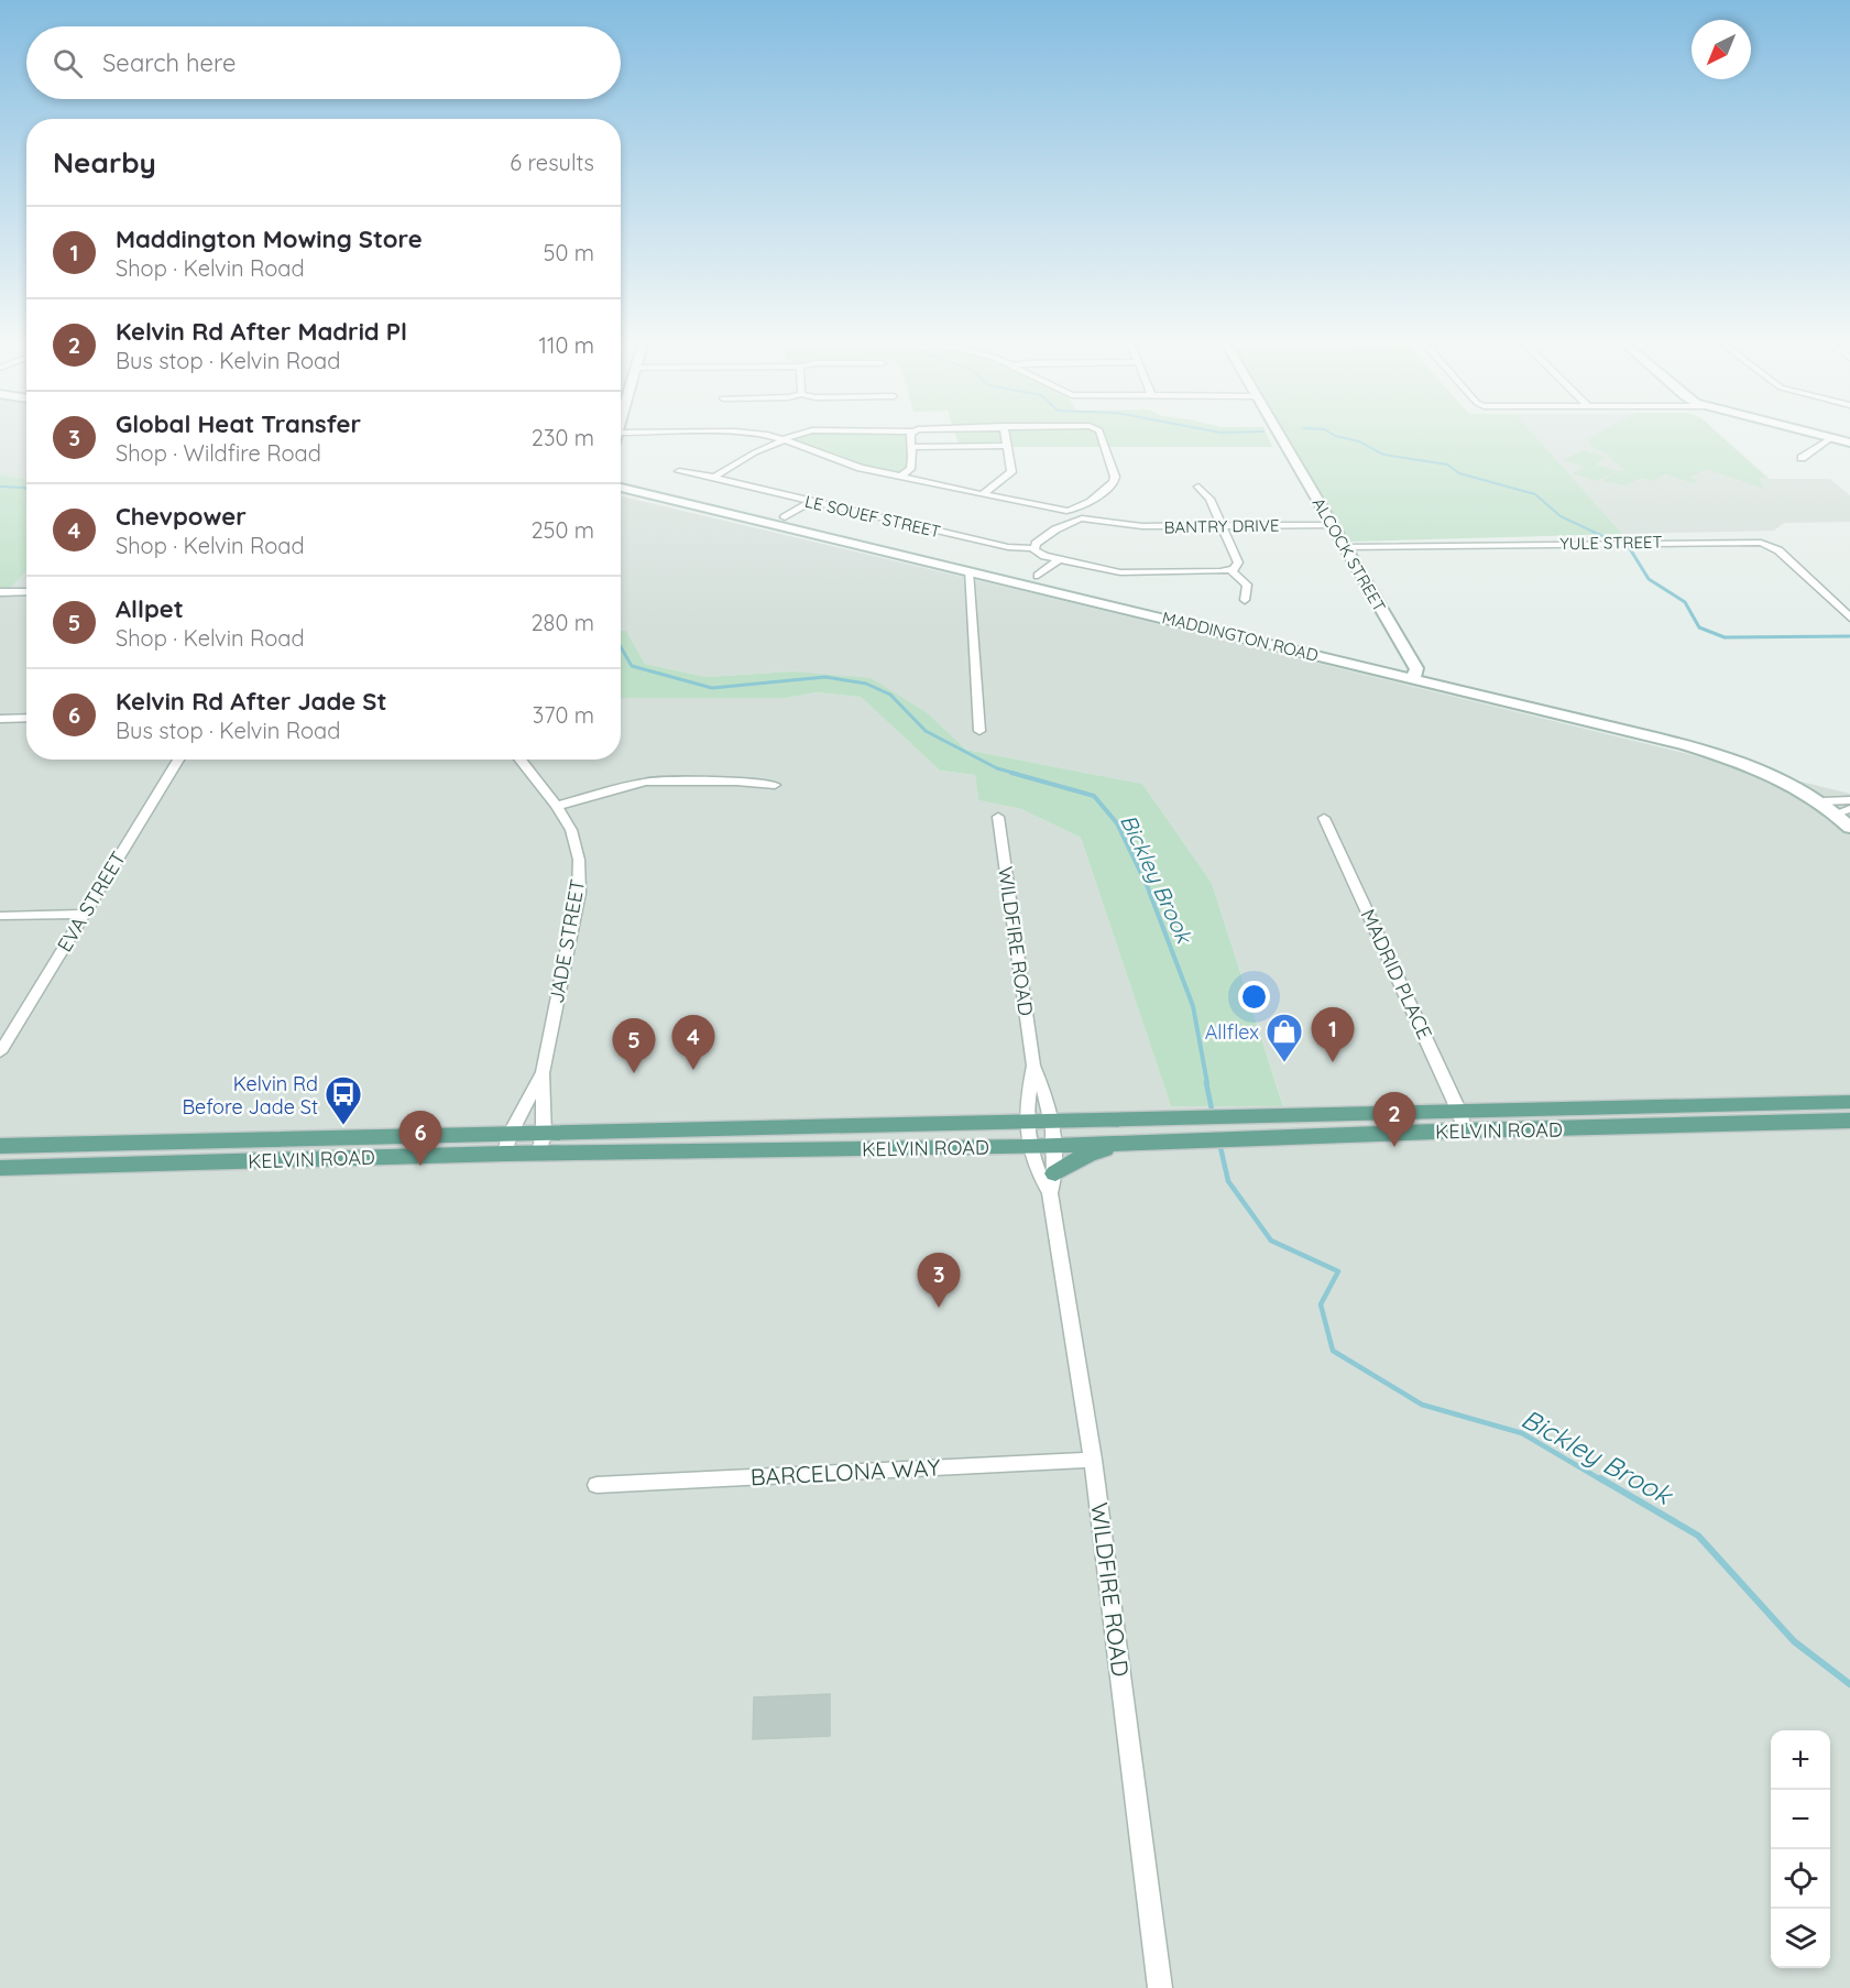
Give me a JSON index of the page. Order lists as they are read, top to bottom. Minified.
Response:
{"streets":{"main road":["ALCOCK STREET","MADDINGTON ROAD","KELVIN ROAD"],"street":["LE SOUEF STREET","BANTRY DRIVE","YULE STREET","EVA STREET","JADE STREET","WILDFIRE ROAD","MADRID PLACE","BARCELONA WAY"]},"crossings":[["BANTRY DRIVE","ALCOCK STREET"],["YULE STREET","ALCOCK STREET"],["ALCOCK STREET","MADDINGTON ROAD"],["JADE STREET","KELVIN ROAD"],["WILDFIRE ROAD","KELVIN ROAD"],["WILDFIRE ROAD","BARCELONA WAY"],["MADRID PLACE","KELVIN ROAD"]],"water":["Bickley Brook"],"places":{"shop":["Allflex"],"bus stop":["Kelvin Rd Before Jade St"]},"north":"bottom left","page":{"search":"Search here","heading":["Nearby","6 results"],"list":[{"mark":"1","name":"Maddington Mowing Store","note":"Shop · Kelvin Road","value":"50 m"},{"mark":"2","name":"Kelvin Rd After Madrid Pl","note":"Bus stop · Kelvin Road","value":"110 m"},{"mark":"3","name":"Global Heat Transfer","note":"Shop · Wildfire Road","value":"230 m"},{"mark":"4","name":"Chevpower","note":"Shop · Kelvin Road","value":"250 m"},{"mark":"5","name":"Allpet","note":"Shop · Kelvin Road","value":"280 m"},{"mark":"6","name":"Kelvin Rd After Jade St","note":"Bus stop · Kelvin Road","value":"370 m"}],"pins":["1","4","5","2","6","3"],"map_buttons":["+","−"]}}
